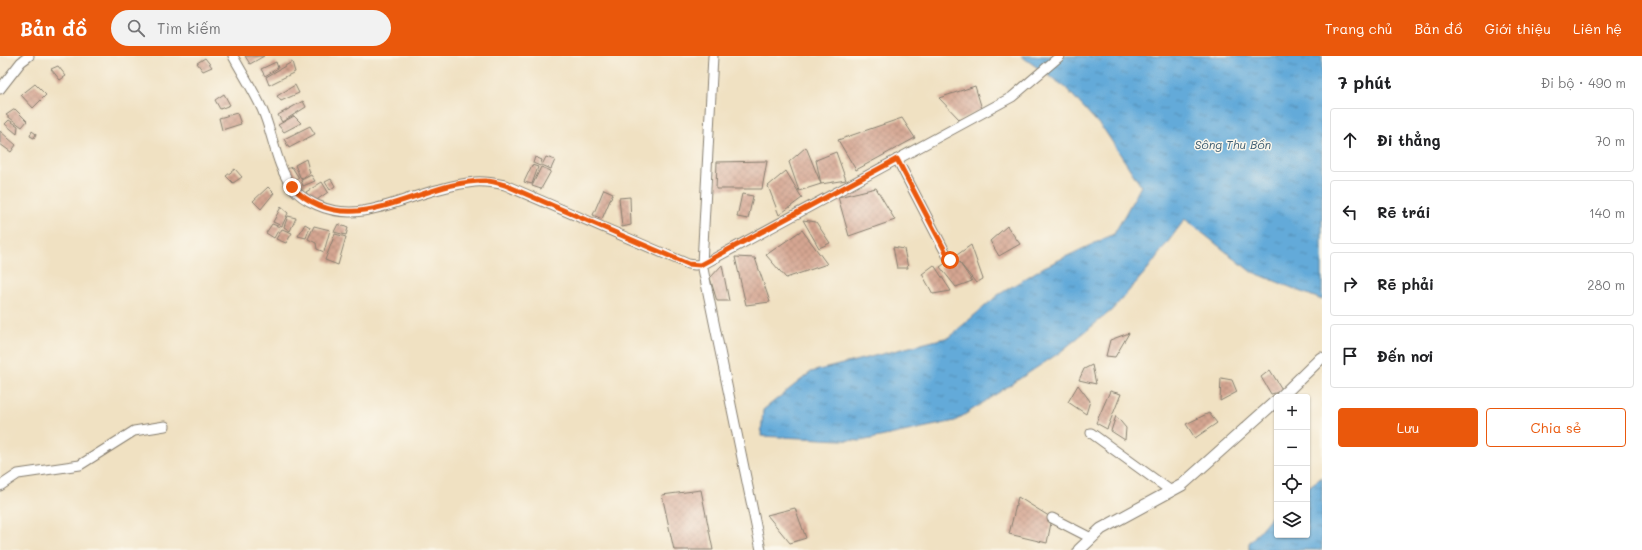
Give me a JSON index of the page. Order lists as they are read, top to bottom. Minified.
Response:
{"water":["Sông Thu Bồn"],"page":{"header":"Bản đồ","search":"Tìm kiếm","nav":["Trang chủ","Bản đồ","Giới thiệu","Liên hệ"],"heading":["7 phút","Đi bộ · 490 m"],"list":[["Đi thẳng","70 m"],["Rẽ trái","140 m"],["Rẽ phải","280 m"],"Đến nơi"],"map_buttons":["+","−"],"buttons":["Lưu","Chia sẻ"]}}
